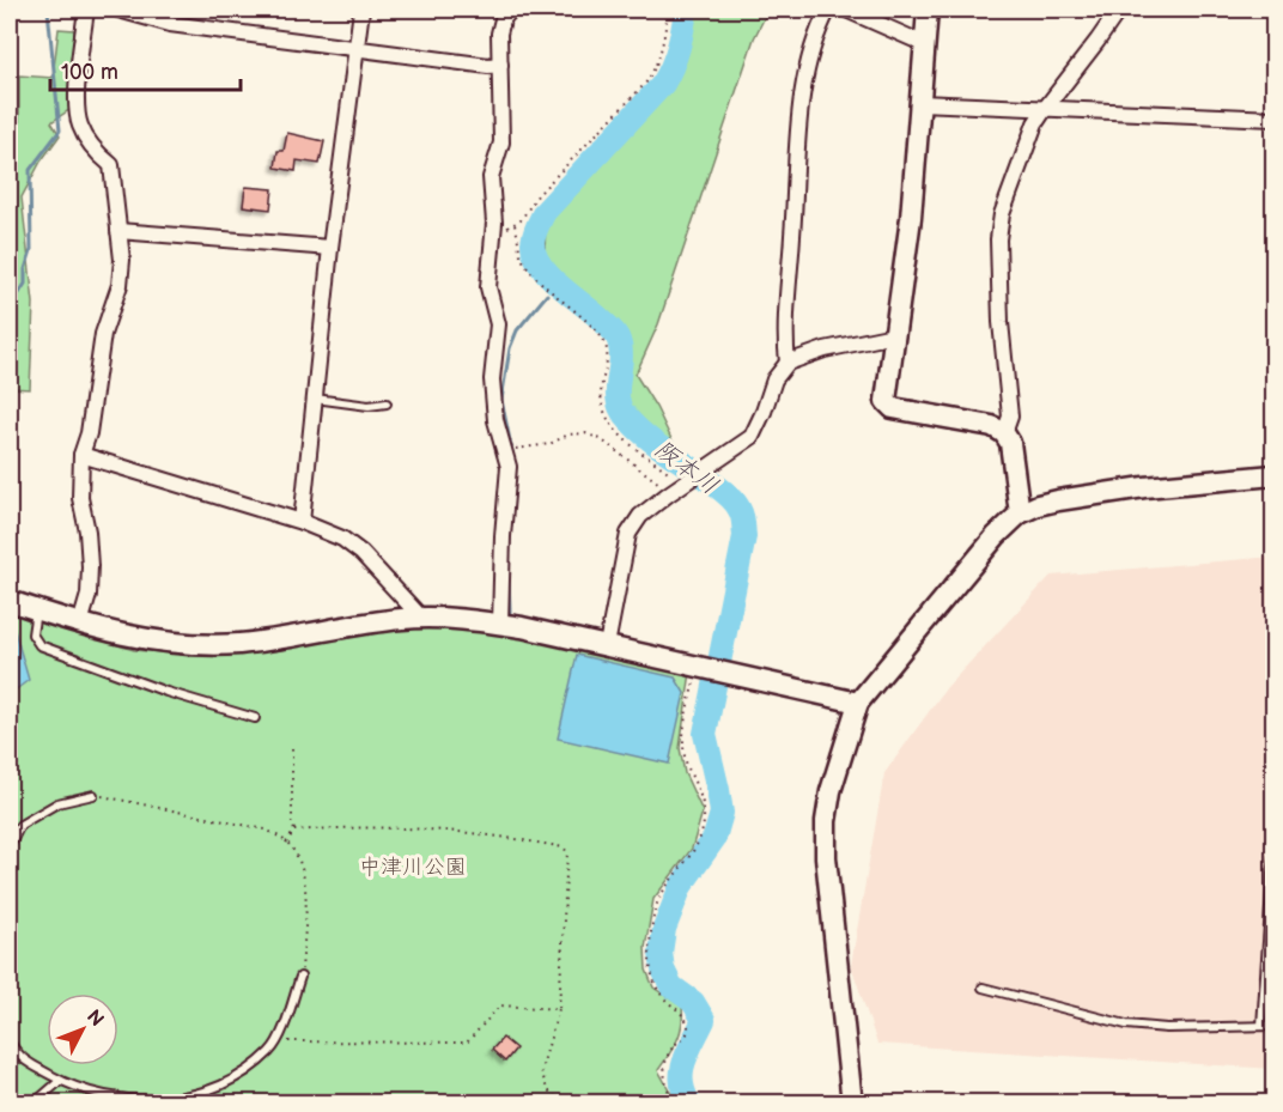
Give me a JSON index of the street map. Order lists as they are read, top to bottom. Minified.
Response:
{"water":["阪本川"],"parks":["中津川公園"],"scale_bar":"100 m","north":"top right"}
